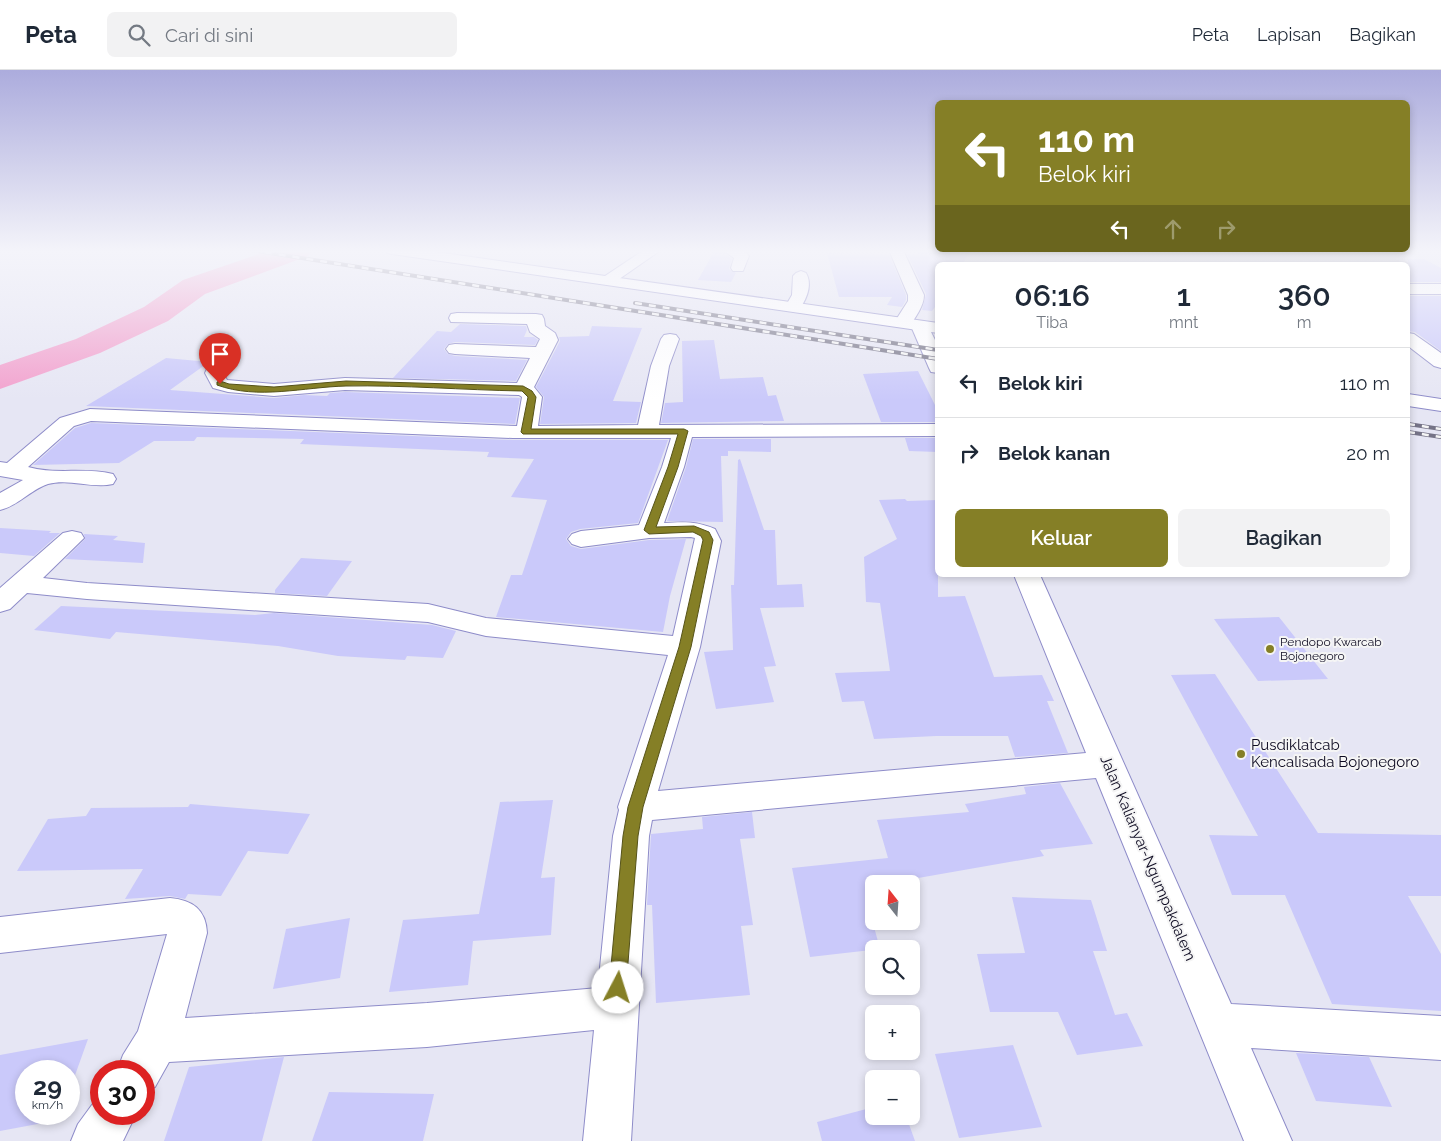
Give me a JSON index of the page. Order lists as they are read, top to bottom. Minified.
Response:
{"streets":{"main road":["Jalan Kalianyar-Ngumpakdalem"]},"places":["Pendopo Kwarcab Bojonegoro","Pusdiklatcab Kencalisada Bojonegoro"],"north":"top","page":{"header":"Peta","search":"Cari di sini","nav":["Peta","Lapisan","Bagikan"],"turn":["110 m","Belok kiri"],"eta":["06:16","Tiba","1","mnt","360","m"],"list":[{"name":"Belok kiri","value":"110 m"},{"name":"Belok kanan","value":"20 m"}],"buttons":["Keluar","Bagikan"],"map_buttons":["+","−"],"speed":"29 km/h","limit":"30"}}
